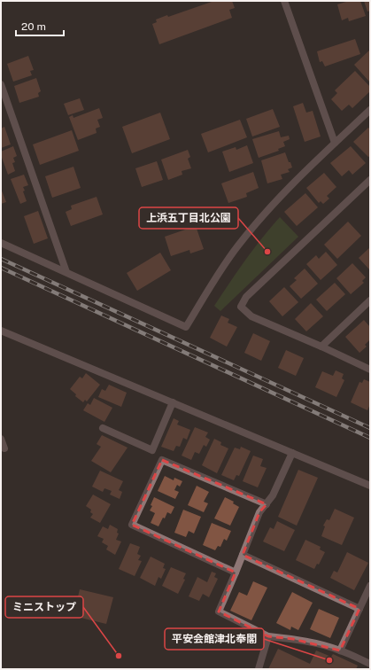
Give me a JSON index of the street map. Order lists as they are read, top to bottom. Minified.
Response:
{"places":["上浜五丁目北公園","ミニストップ","平安会館津北奉閣"],"scale_bar":"20 m"}
